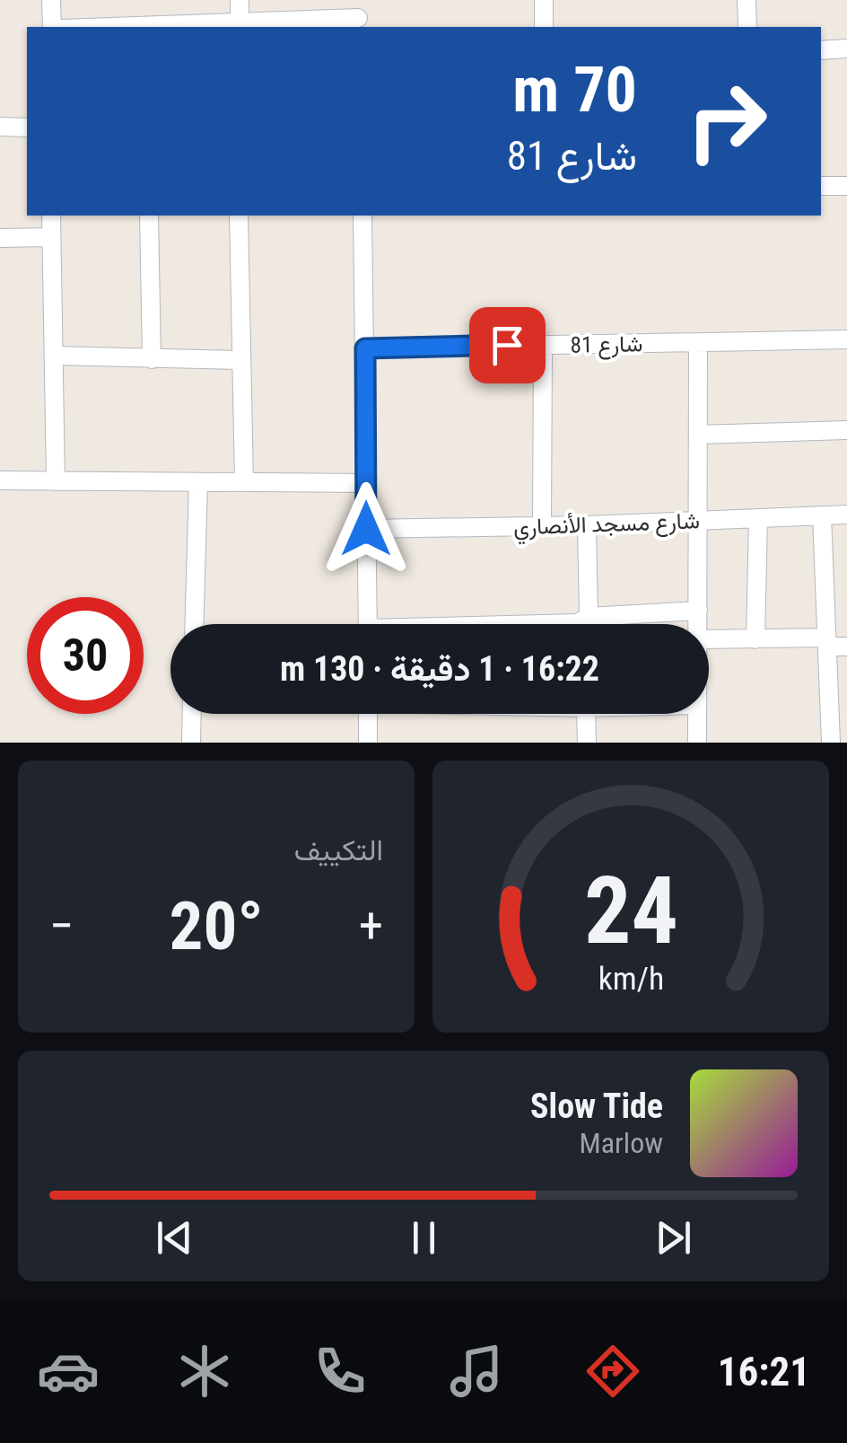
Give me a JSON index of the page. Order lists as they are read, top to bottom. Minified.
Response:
{"streets":{"street":["شارع 81","شارع مسجد الأنصاري"]},"page":{"turn":["70 m","شارع 81"],"limit":"30","trip":"16:22 · 1 دقيقة · 130 m","tile":"التكييف","heat":["−","20°","+"],"song":["Slow Tide","Marlow"],"tabs":"16:21","gauge":["24","km/h"]}}
